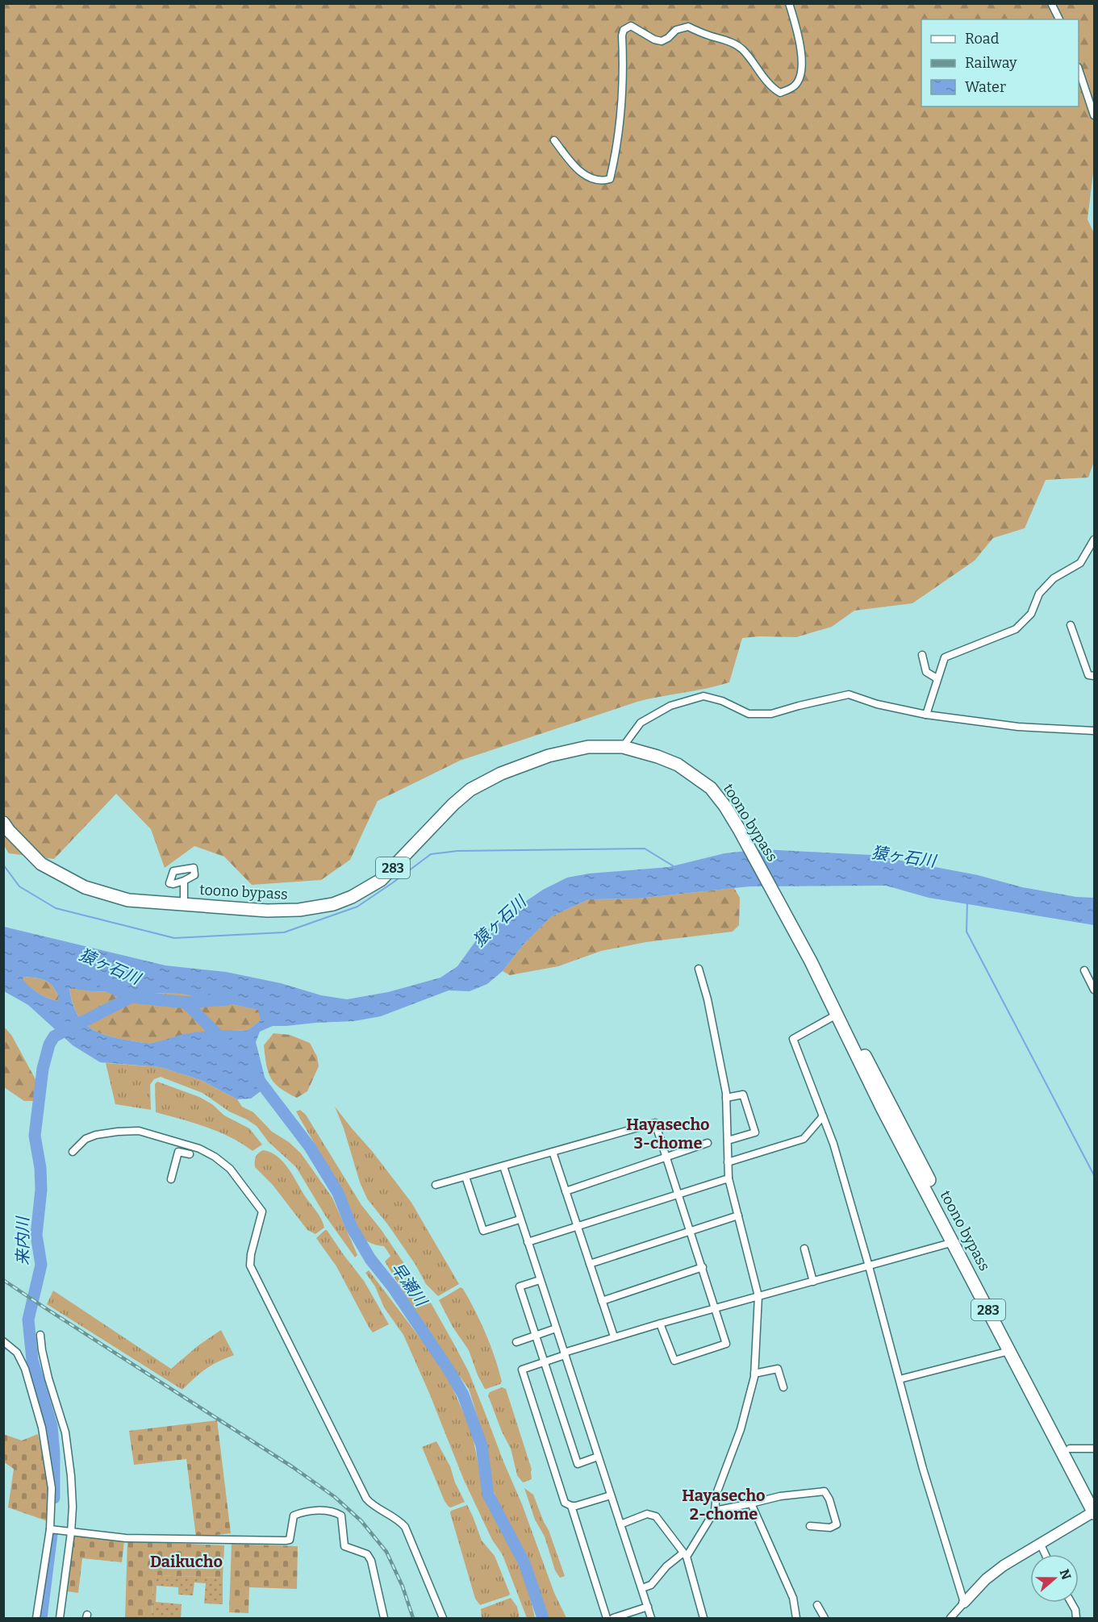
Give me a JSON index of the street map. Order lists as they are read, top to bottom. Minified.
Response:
{"streets":{"highway":["toono bypass","283"]},"districts":["Hayasecho 3-chome","Hayasecho 2-chome","Daikucho"],"water":["猿ヶ石川","来内川","早瀬川"],"legend":["Road","Railway","Water"],"north":"right"}
